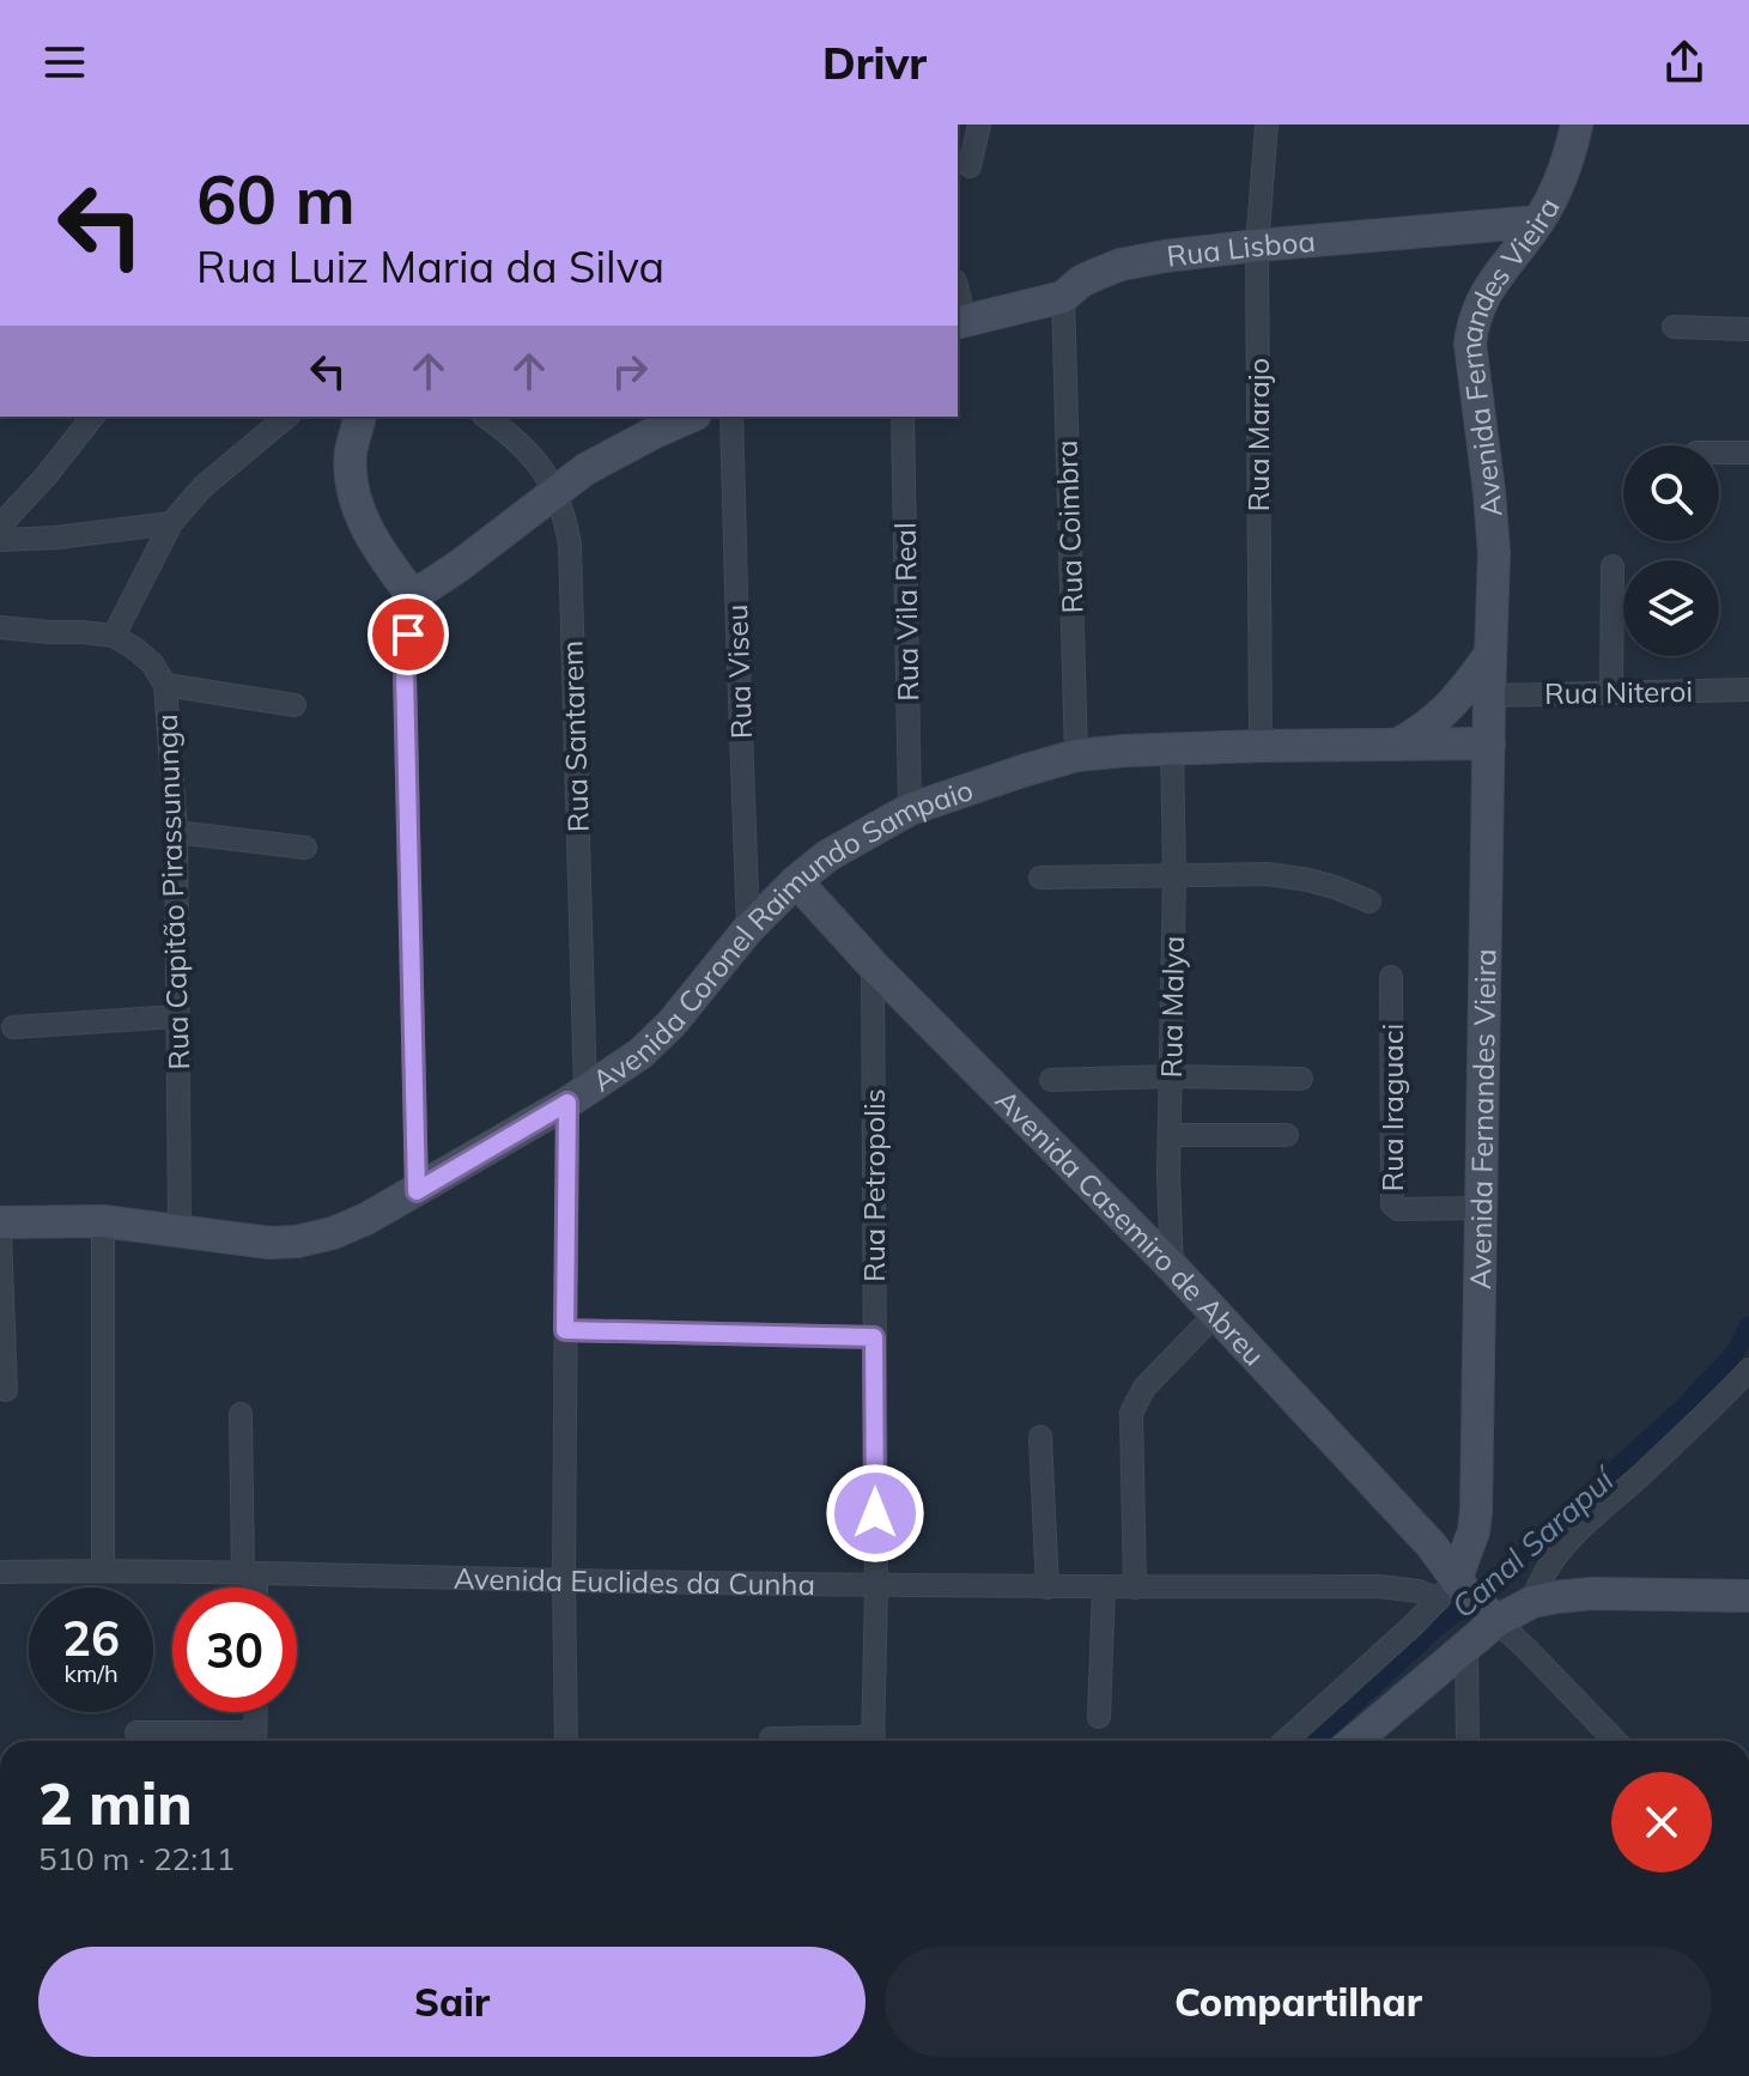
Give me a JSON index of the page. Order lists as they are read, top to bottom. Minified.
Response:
{"streets":{"main road":["Rua Lisboa","Avenida Fernandes Vieira","Avenida Coronel Raimundo Sampaio","Avenida Casemiro de Abreu"],"street":["Rua Marajo","Rua Coimbra","Rua Vila Real","Rua Viseu","Rua Niteroi","Rua Santarem","Rua Capitão Pirassununga","Rua Malya","Rua Iraguaci","Rua Petropolis","Avenida Euclides da Cunha"]},"crossings":[["Rua Lisboa","Avenida Fernandes Vieira"],["Rua Lisboa","Rua Marajo"],["Rua Lisboa","Rua Coimbra"],["Avenida Fernandes Vieira","Rua Niteroi"],["Avenida Fernandes Vieira","Avenida Coronel Raimundo Sampaio"],["Avenida Fernandes Vieira","Rua Iraguaci"],["Avenida Fernandes Vieira","Avenida Casemiro de Abreu"],["Avenida Fernandes Vieira","Avenida Euclides da Cunha"],["Rua Marajo","Avenida Coronel Raimundo Sampaio"],["Rua Coimbra","Avenida Coronel Raimundo Sampaio"],["Rua Vila Real","Avenida Coronel Raimundo Sampaio"],["Rua Viseu","Avenida Coronel Raimundo Sampaio"],["Rua Santarem","Avenida Coronel Raimundo Sampaio"],["Rua Santarem","Avenida Euclides da Cunha"],["Rua Capitão Pirassununga","Avenida Coronel Raimundo Sampaio"],["Avenida Coronel Raimundo Sampaio","Rua Malya"],["Avenida Coronel Raimundo Sampaio","Avenida Casemiro de Abreu"],["Rua Malya","Avenida Casemiro de Abreu"],["Rua Petropolis","Avenida Casemiro de Abreu"],["Rua Petropolis","Avenida Euclides da Cunha"],["Avenida Casemiro de Abreu","Avenida Euclides da Cunha"]],"water":["Canal Sarapuí"],"page":{"header":"Drivr","turn":["60 m","Rua Luiz Maria da Silva"],"speed":"26 km/h","limit":"30","heading":["2 min","510 m · 22:11"],"buttons":["Sair","Compartilhar"]}}
